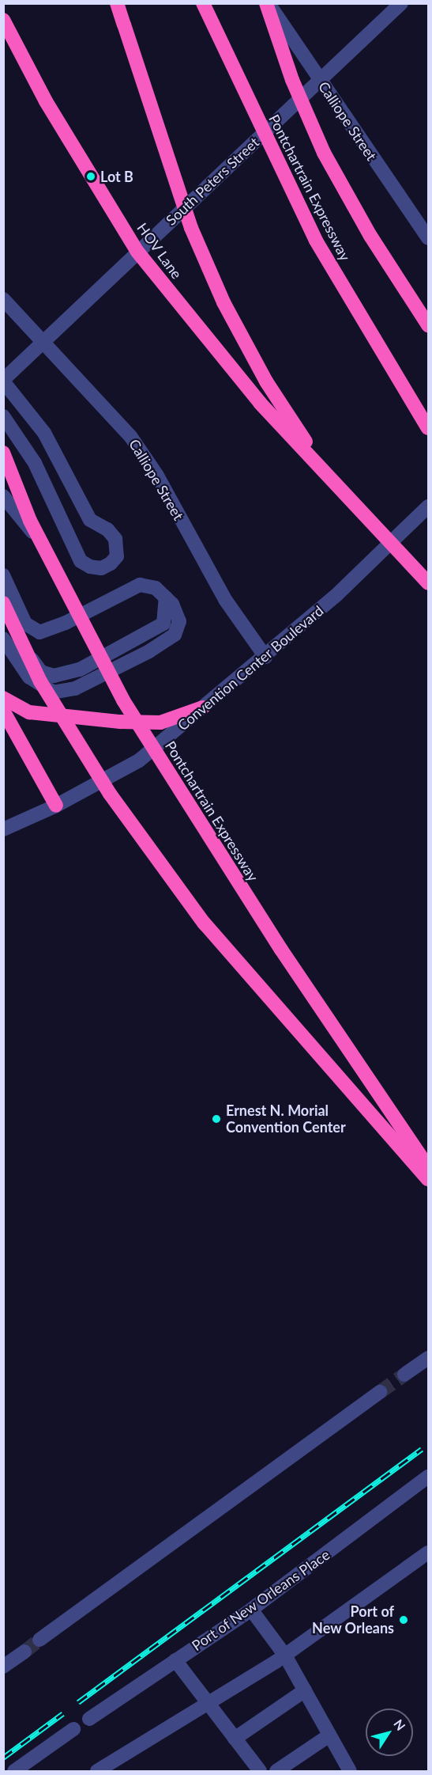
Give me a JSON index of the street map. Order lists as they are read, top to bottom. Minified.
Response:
{"streets":{"highway":["Pontchartrain Expressway","HOV Lane"],"street":["Calliope Street","South Peters Street","Convention Center Boulevard","Port of New Orleans Place"]},"crossings":[["Calliope Street","South Peters Street"],["Calliope Street","Convention Center Boulevard"]],"places":["Lot B","Ernest N. Morial Convention Center","Port of New Orleans"],"north":"top right"}
